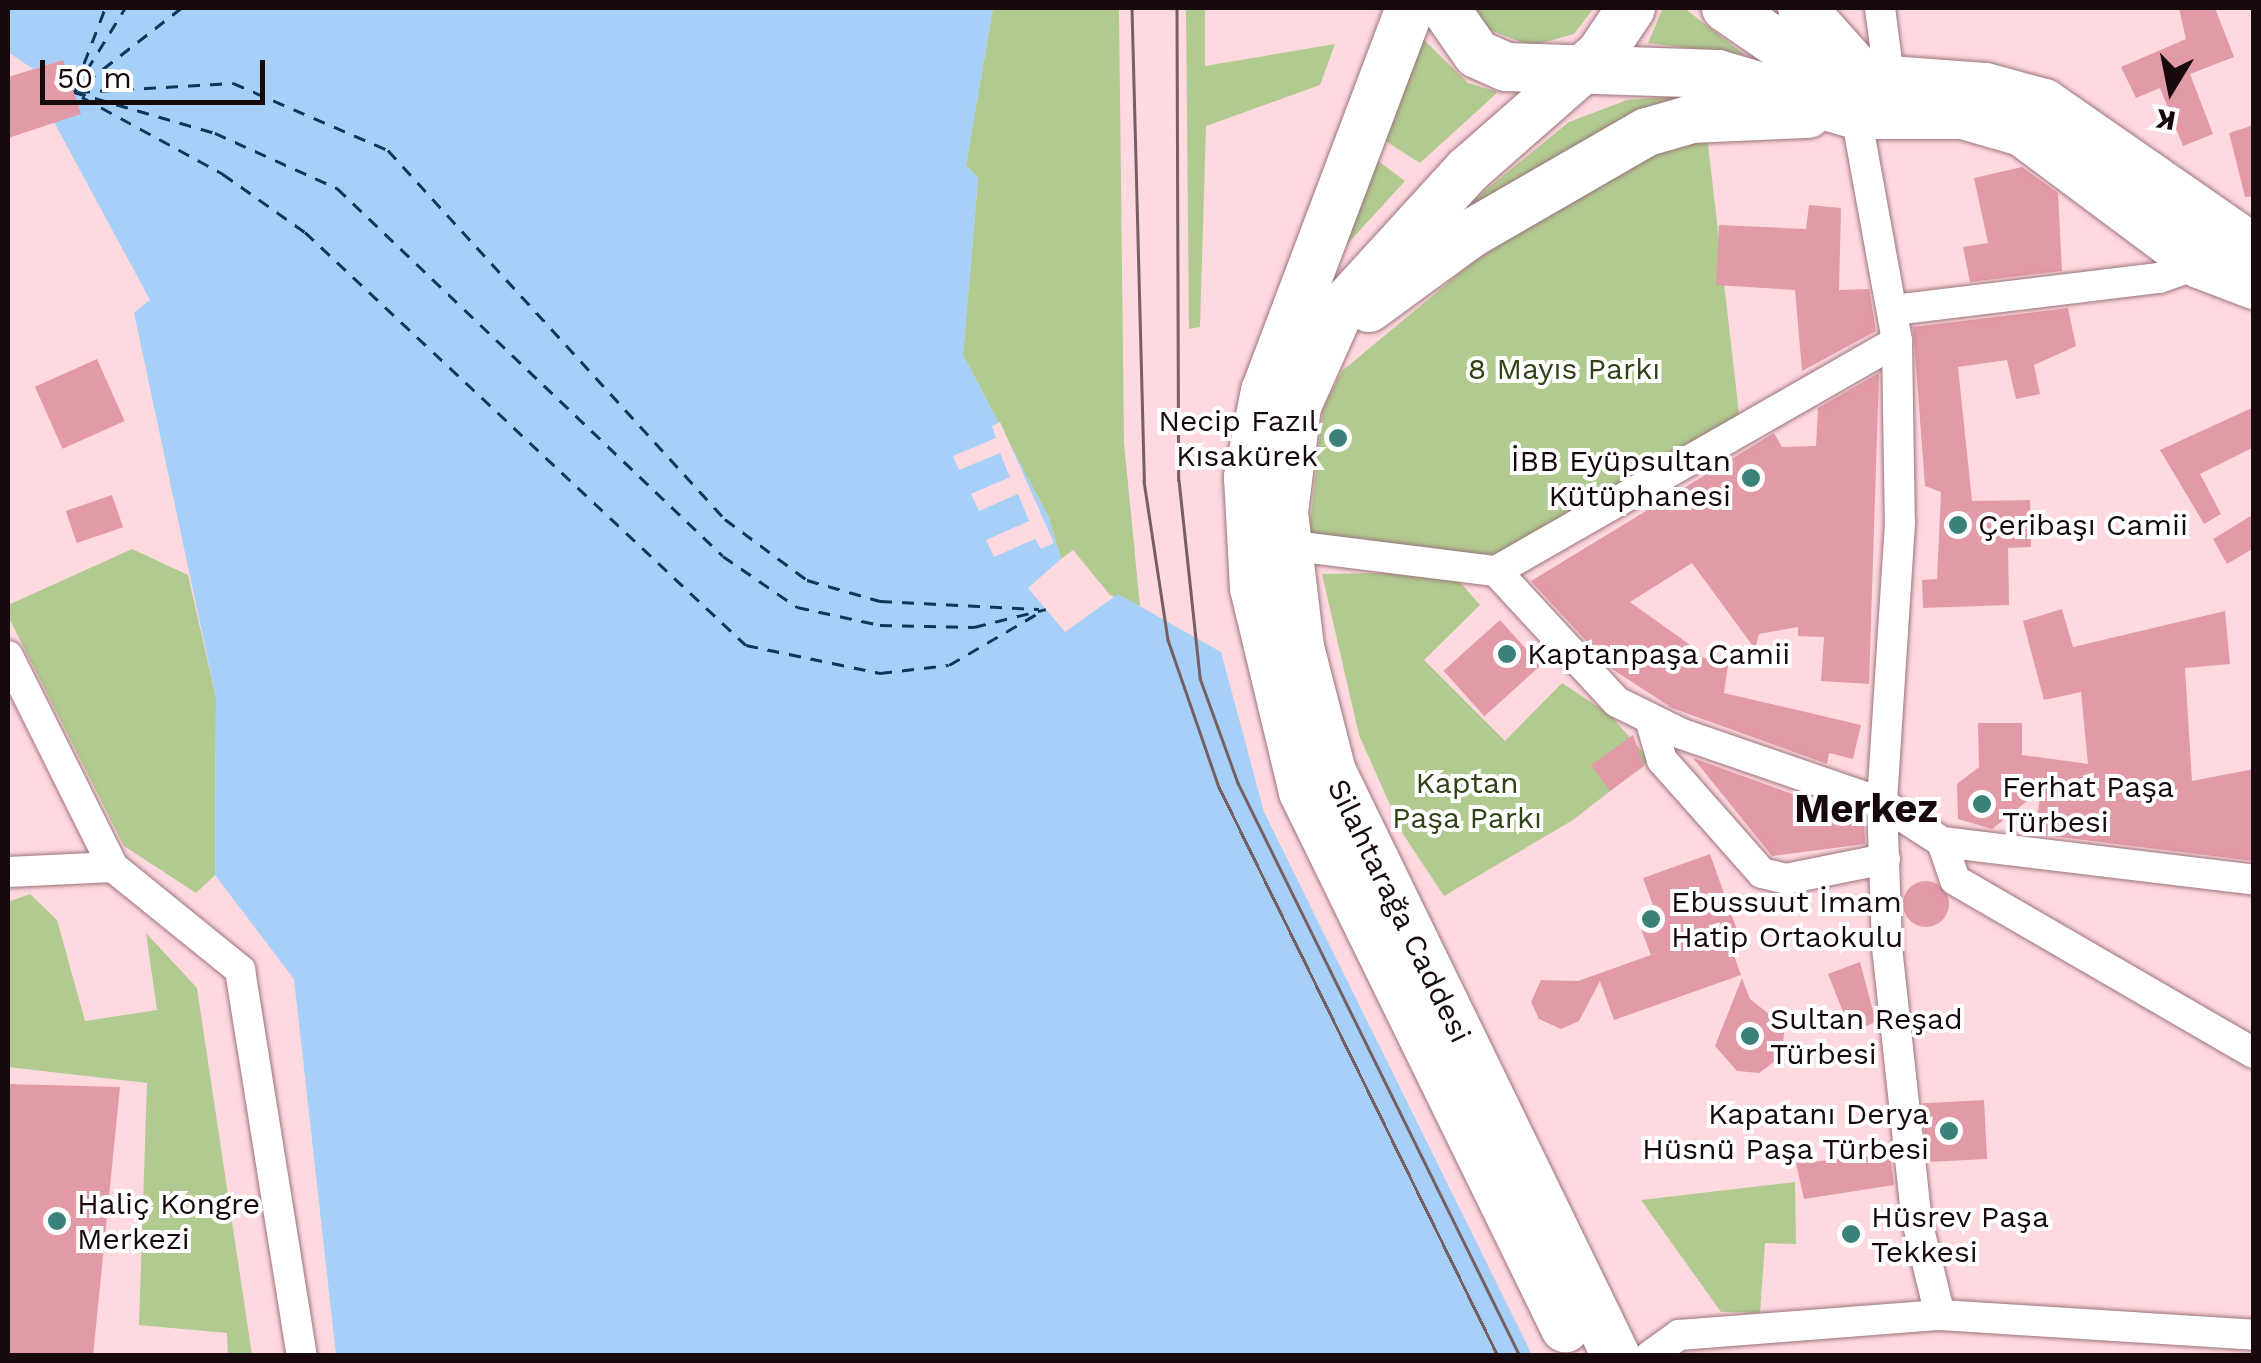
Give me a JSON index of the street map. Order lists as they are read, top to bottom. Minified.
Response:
{"streets":{"main road":["Silahtarağa Caddesi"]},"districts":["Merkez"],"parks":["8 Mayıs Parkı","Kaptan Paşa Parkı"],"places":["Necip Fazıl Kısakürek","İBB Eyüpsultan Kütüphanesi","Çeribaşı Camii","Kaptanpaşa Camii","Ferhat Paşa Türbesi","Ebussuut İmam Hatip Ortaokulu","Sultan Reşad Türbesi","Kapatanı Derya Hüsnü Paşa Türbesi","Haliç Kongre Merkezi","Hüsrev Paşa Tekkesi"],"scale_bar":"50 m","north":"bottom"}
